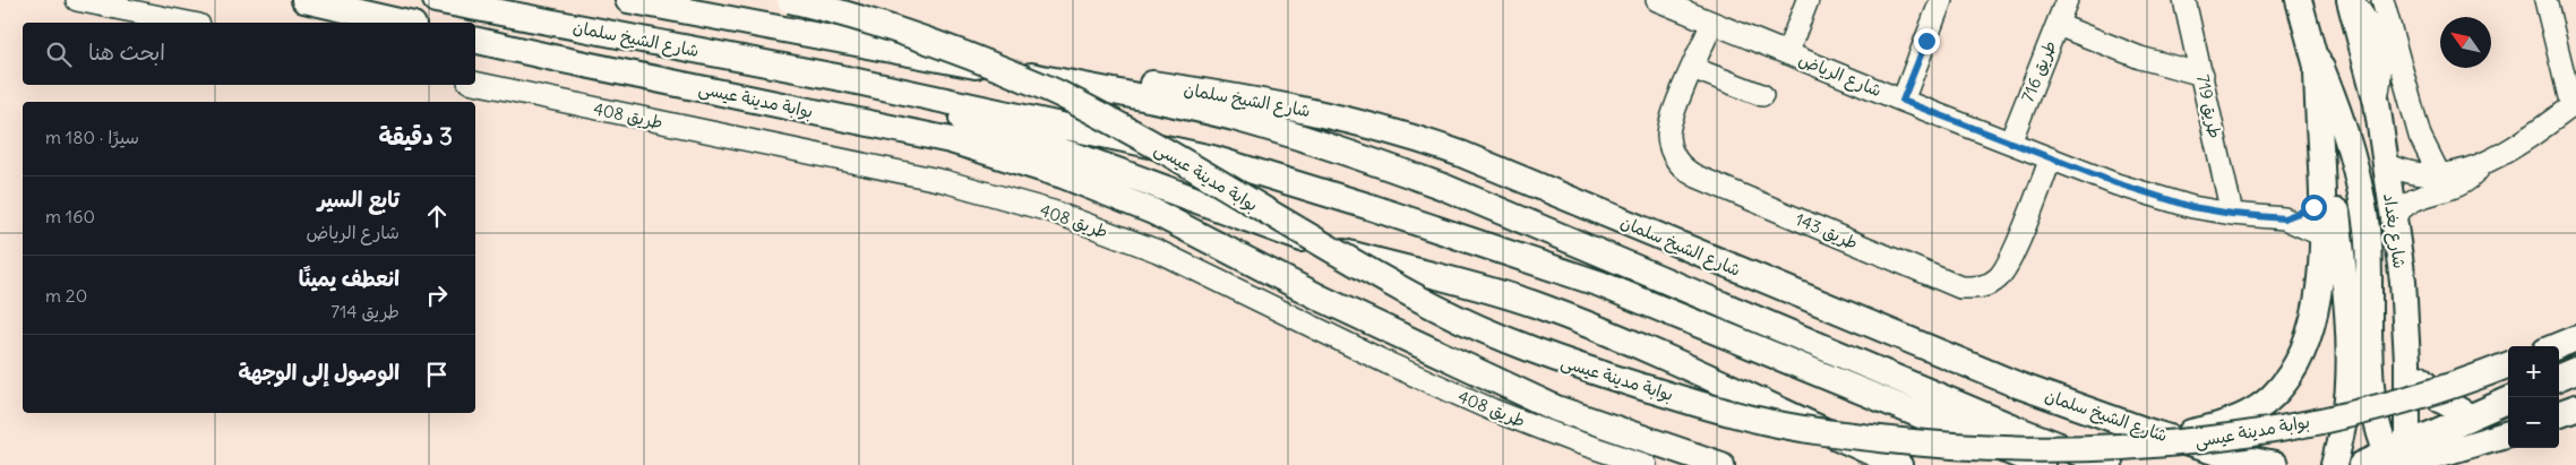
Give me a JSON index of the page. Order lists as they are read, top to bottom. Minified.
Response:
{"streets":{"main road":["شارع الشيخ سلمان","بوابة مدينة عيسى","شارع بغداد"],"street":["طريق 716","شارع الرياض","طريق 719","طريق 408","طريق 143"]},"crossings":[["طريق 716","شارع الرياض"],["شارع الرياض","طريق 719"],["شارع الرياض","طريق 143"]],"north":"top left","page":{"search":"ابحث هنا","heading":["3 دقيقة","سيرًا · 180 m"],"list":[["تابع السير","شارع الرياض","160 m"],["انعطف يمينًا","طريق 714","20 m"],"الوصول إلى الوجهة"],"map_buttons":["+","−"]}}
